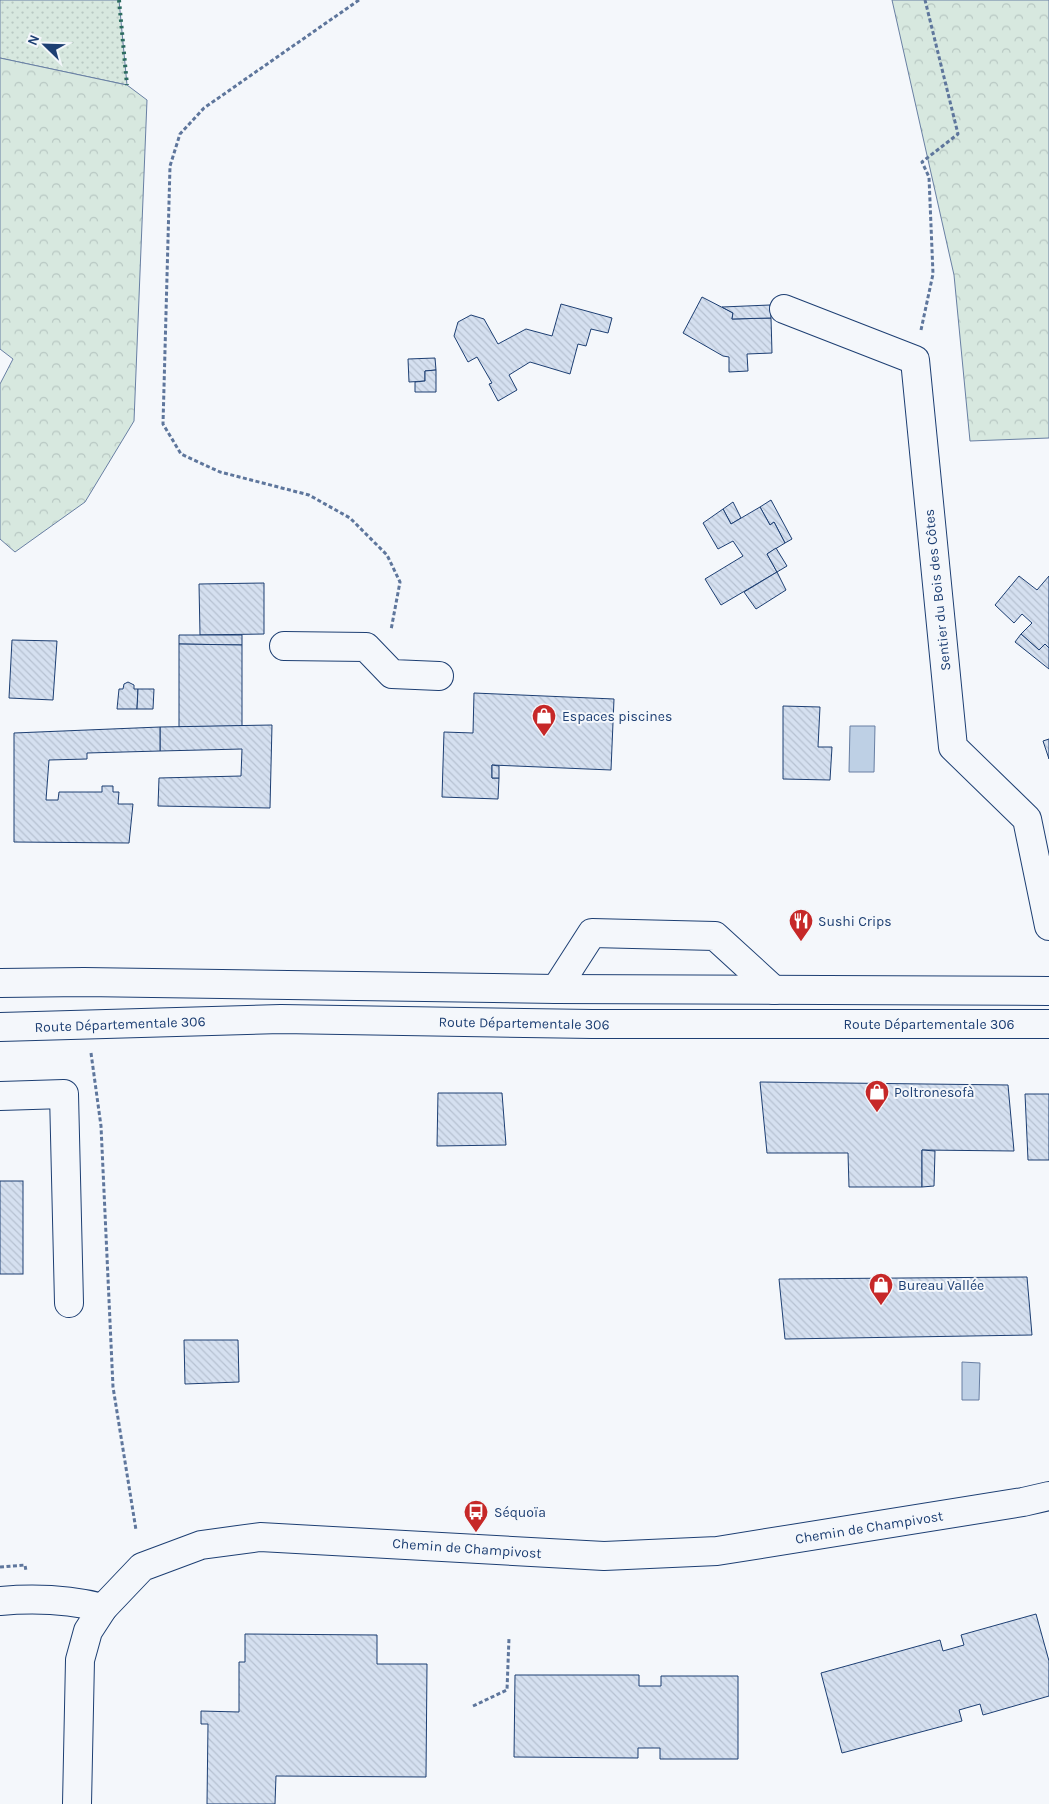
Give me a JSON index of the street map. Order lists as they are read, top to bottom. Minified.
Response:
{"streets":{"main road":["Sentier du Bois des Côtes","Route Départementale 306","Chemin de Champivost"]},"places":{"shop":["Espaces piscines","Poltronesofà","Bureau Vallée"],"restaurant":["Sushi Crips"],"bus stop":["Séquoïa"]},"north":"top left"}
